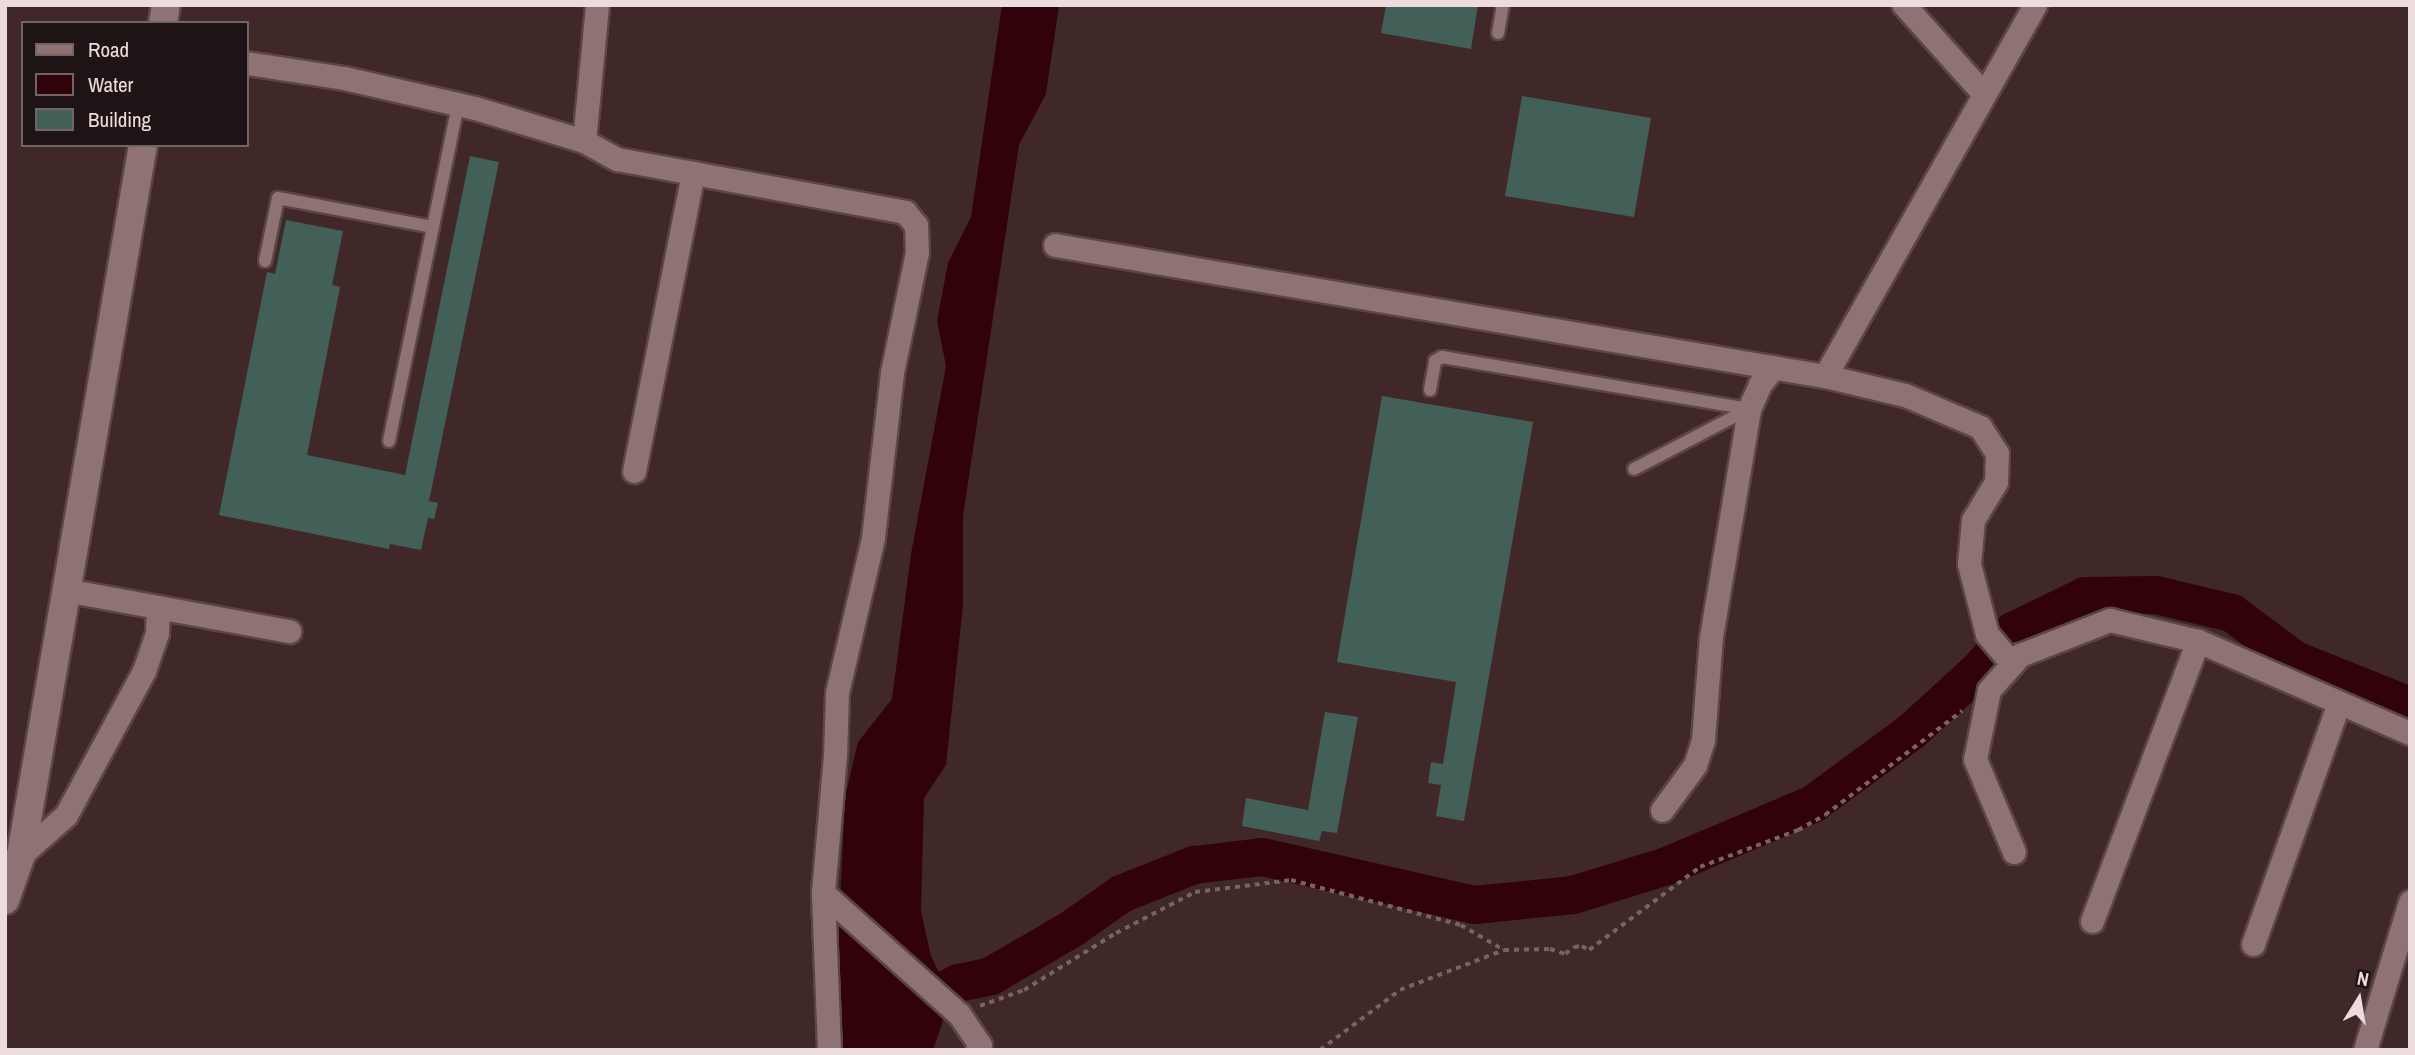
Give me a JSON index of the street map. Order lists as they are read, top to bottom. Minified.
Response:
{"legend":["Road","Water","Building"],"north":"top"}
